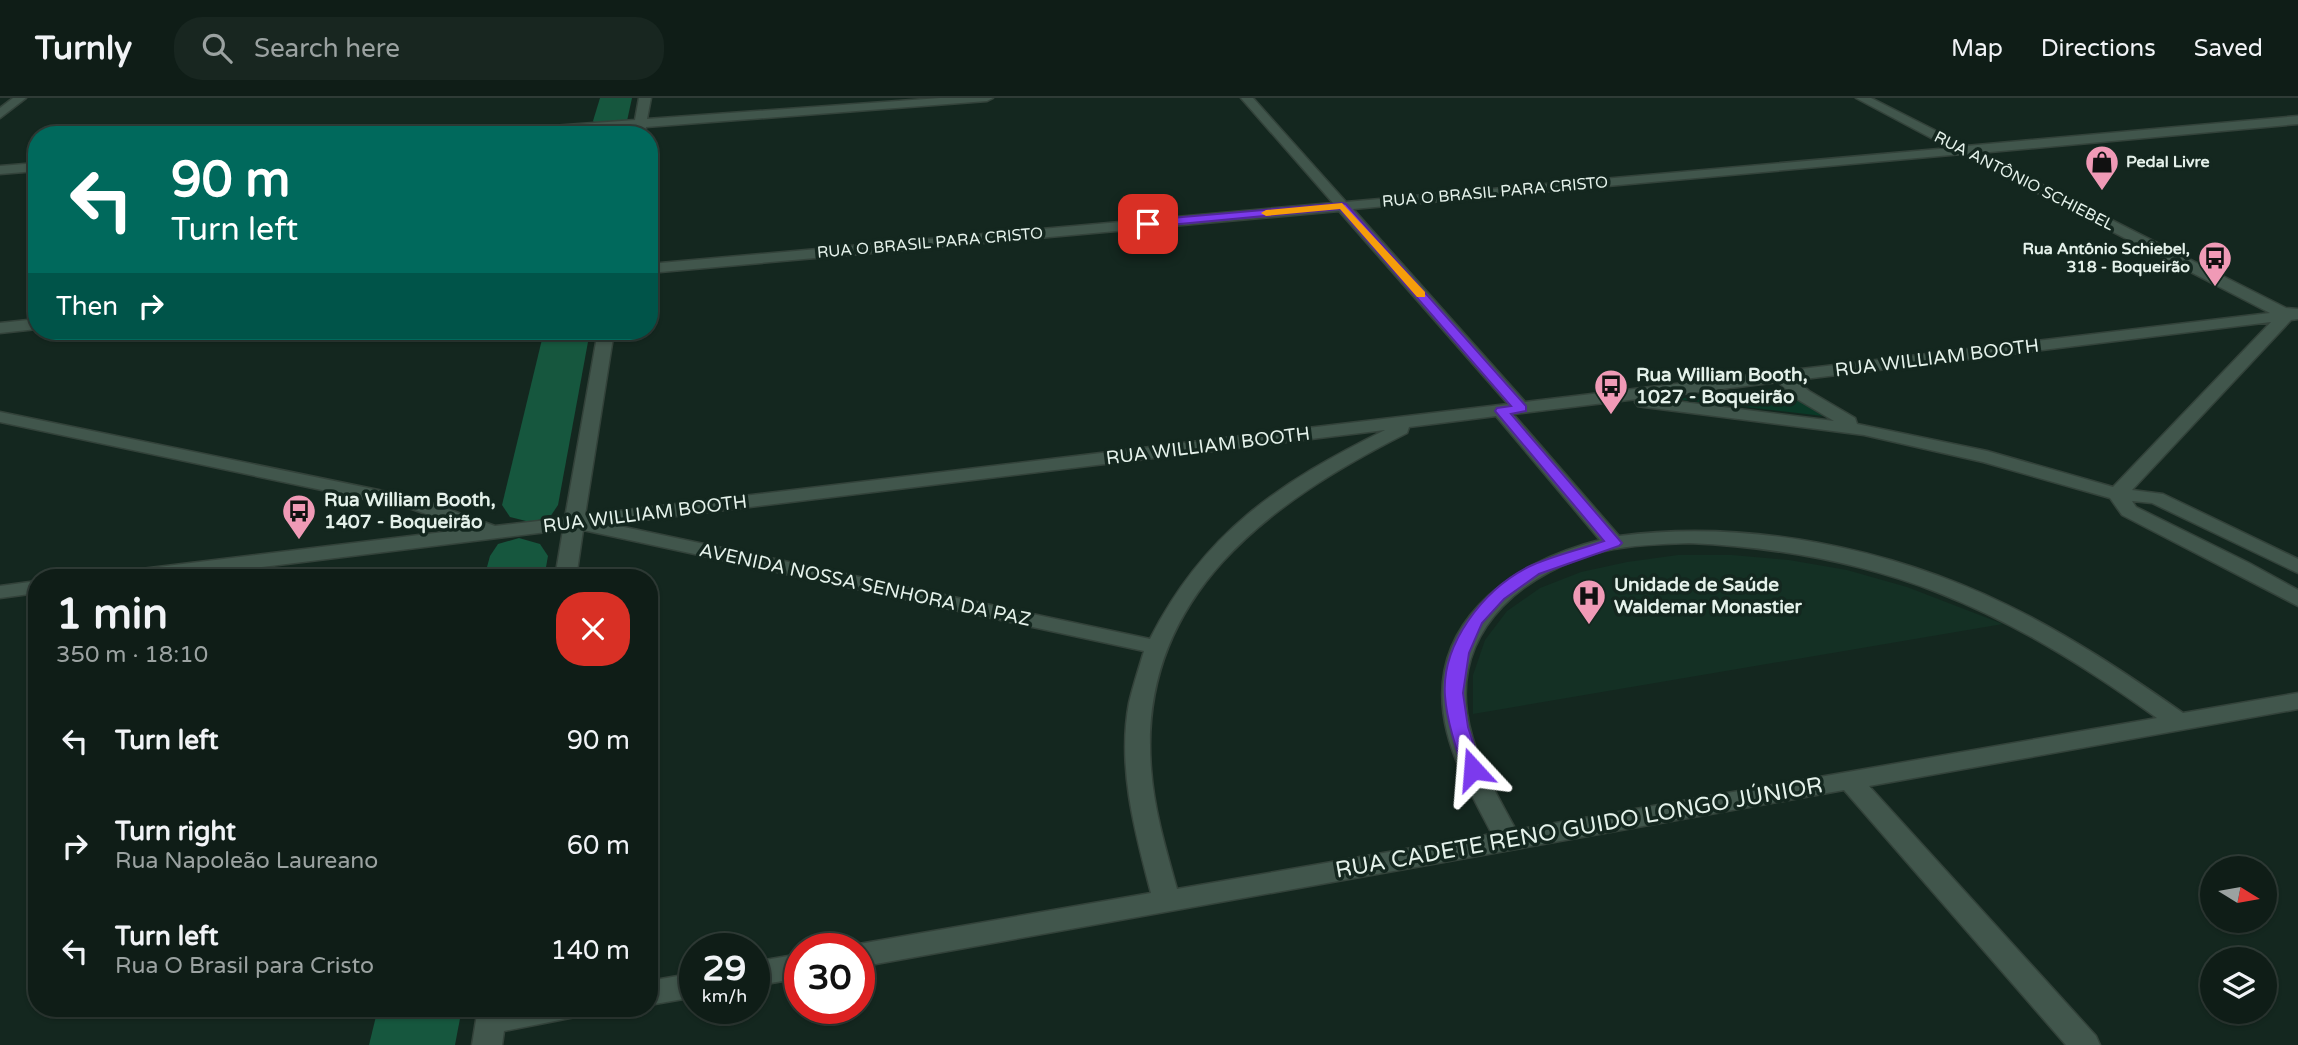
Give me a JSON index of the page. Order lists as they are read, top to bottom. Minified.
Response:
{"streets":{"street":["RUA ANTÔNIO SCHIEBEL","RUA O BRASIL PARA CRISTO","RUA WILLIAM BOOTH","AVENIDA NOSSA SENHORA DA PAZ","RUA CADETE RENO GUIDO LONGO JÚNIOR"]},"crossings":[["RUA ANTÔNIO SCHIEBEL","RUA O BRASIL PARA CRISTO"],["RUA ANTÔNIO SCHIEBEL","RUA WILLIAM BOOTH"],["RUA WILLIAM BOOTH","AVENIDA NOSSA SENHORA DA PAZ"]],"places":{"shop":["Pedal Livre"],"bus stop":["Rua Antônio Schiebel, 318 - Boqueirão","Rua William Booth, 1027 - Boqueirão","Rua William Booth, 1407 - Boqueirão"],"hospital":["Unidade de Saúde Waldemar Monastier"]},"north":"right","page":{"header":"Turnly","search":"Search here","nav":["Map","Directions","Saved"],"turn":["90 m","Turn left"],"then":"Then","heading":["1 min","350 m · 18:10"],"list":[{"name":"Turn left","value":"90 m"},{"name":"Turn right","note":"Rua Napoleão Laureano","value":"60 m"},{"name":"Turn left","note":"Rua O Brasil para Cristo","value":"140 m"}],"speed":"29 km/h","limit":"30"}}
